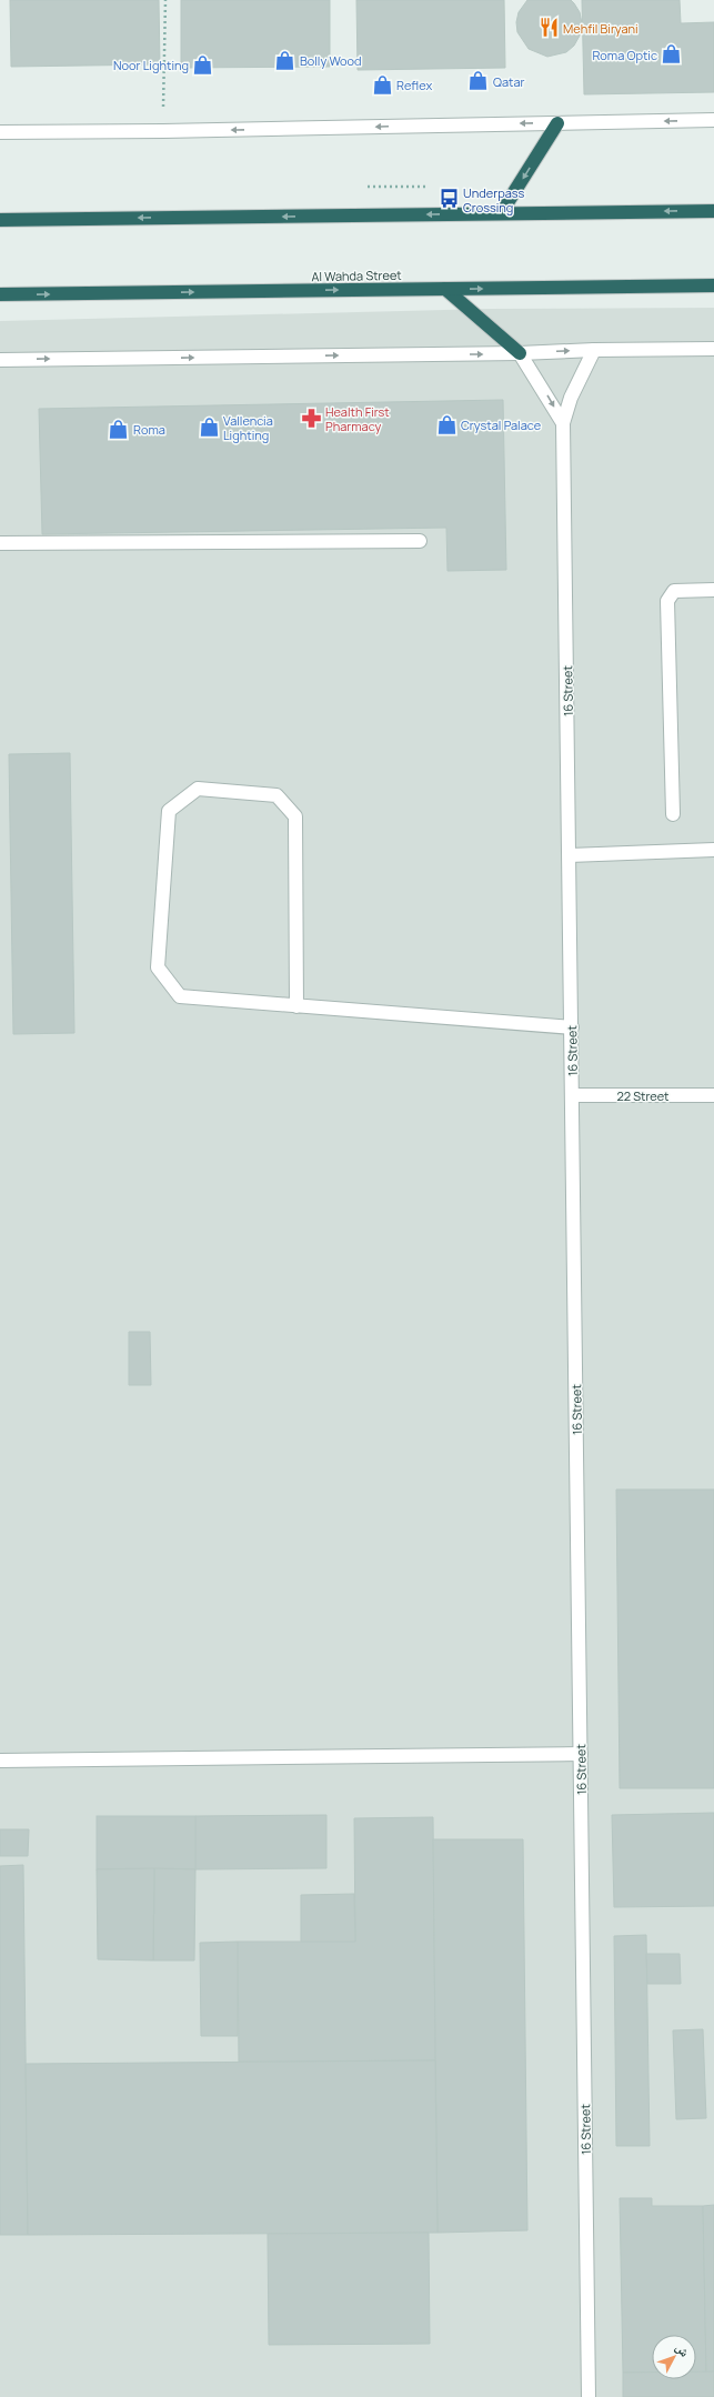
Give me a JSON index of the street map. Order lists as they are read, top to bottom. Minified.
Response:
{"streets":{"highway":["Al Wahda Street"],"street":["16 Street","22 Street"]},"crossings":[["16 Street","22 Street"]],"places":{"restaurant":["Mehfil Biryani"],"shop":["Roma Optic","Bolly Wood","Noor Lighting","Qatar","Reflex","Crystal Palace","Vallencia Lighting","Roma"],"bus stop":["Underpass Crossing"],"pharmacy":["Health First Pharmacy"]},"north":"top right"}
